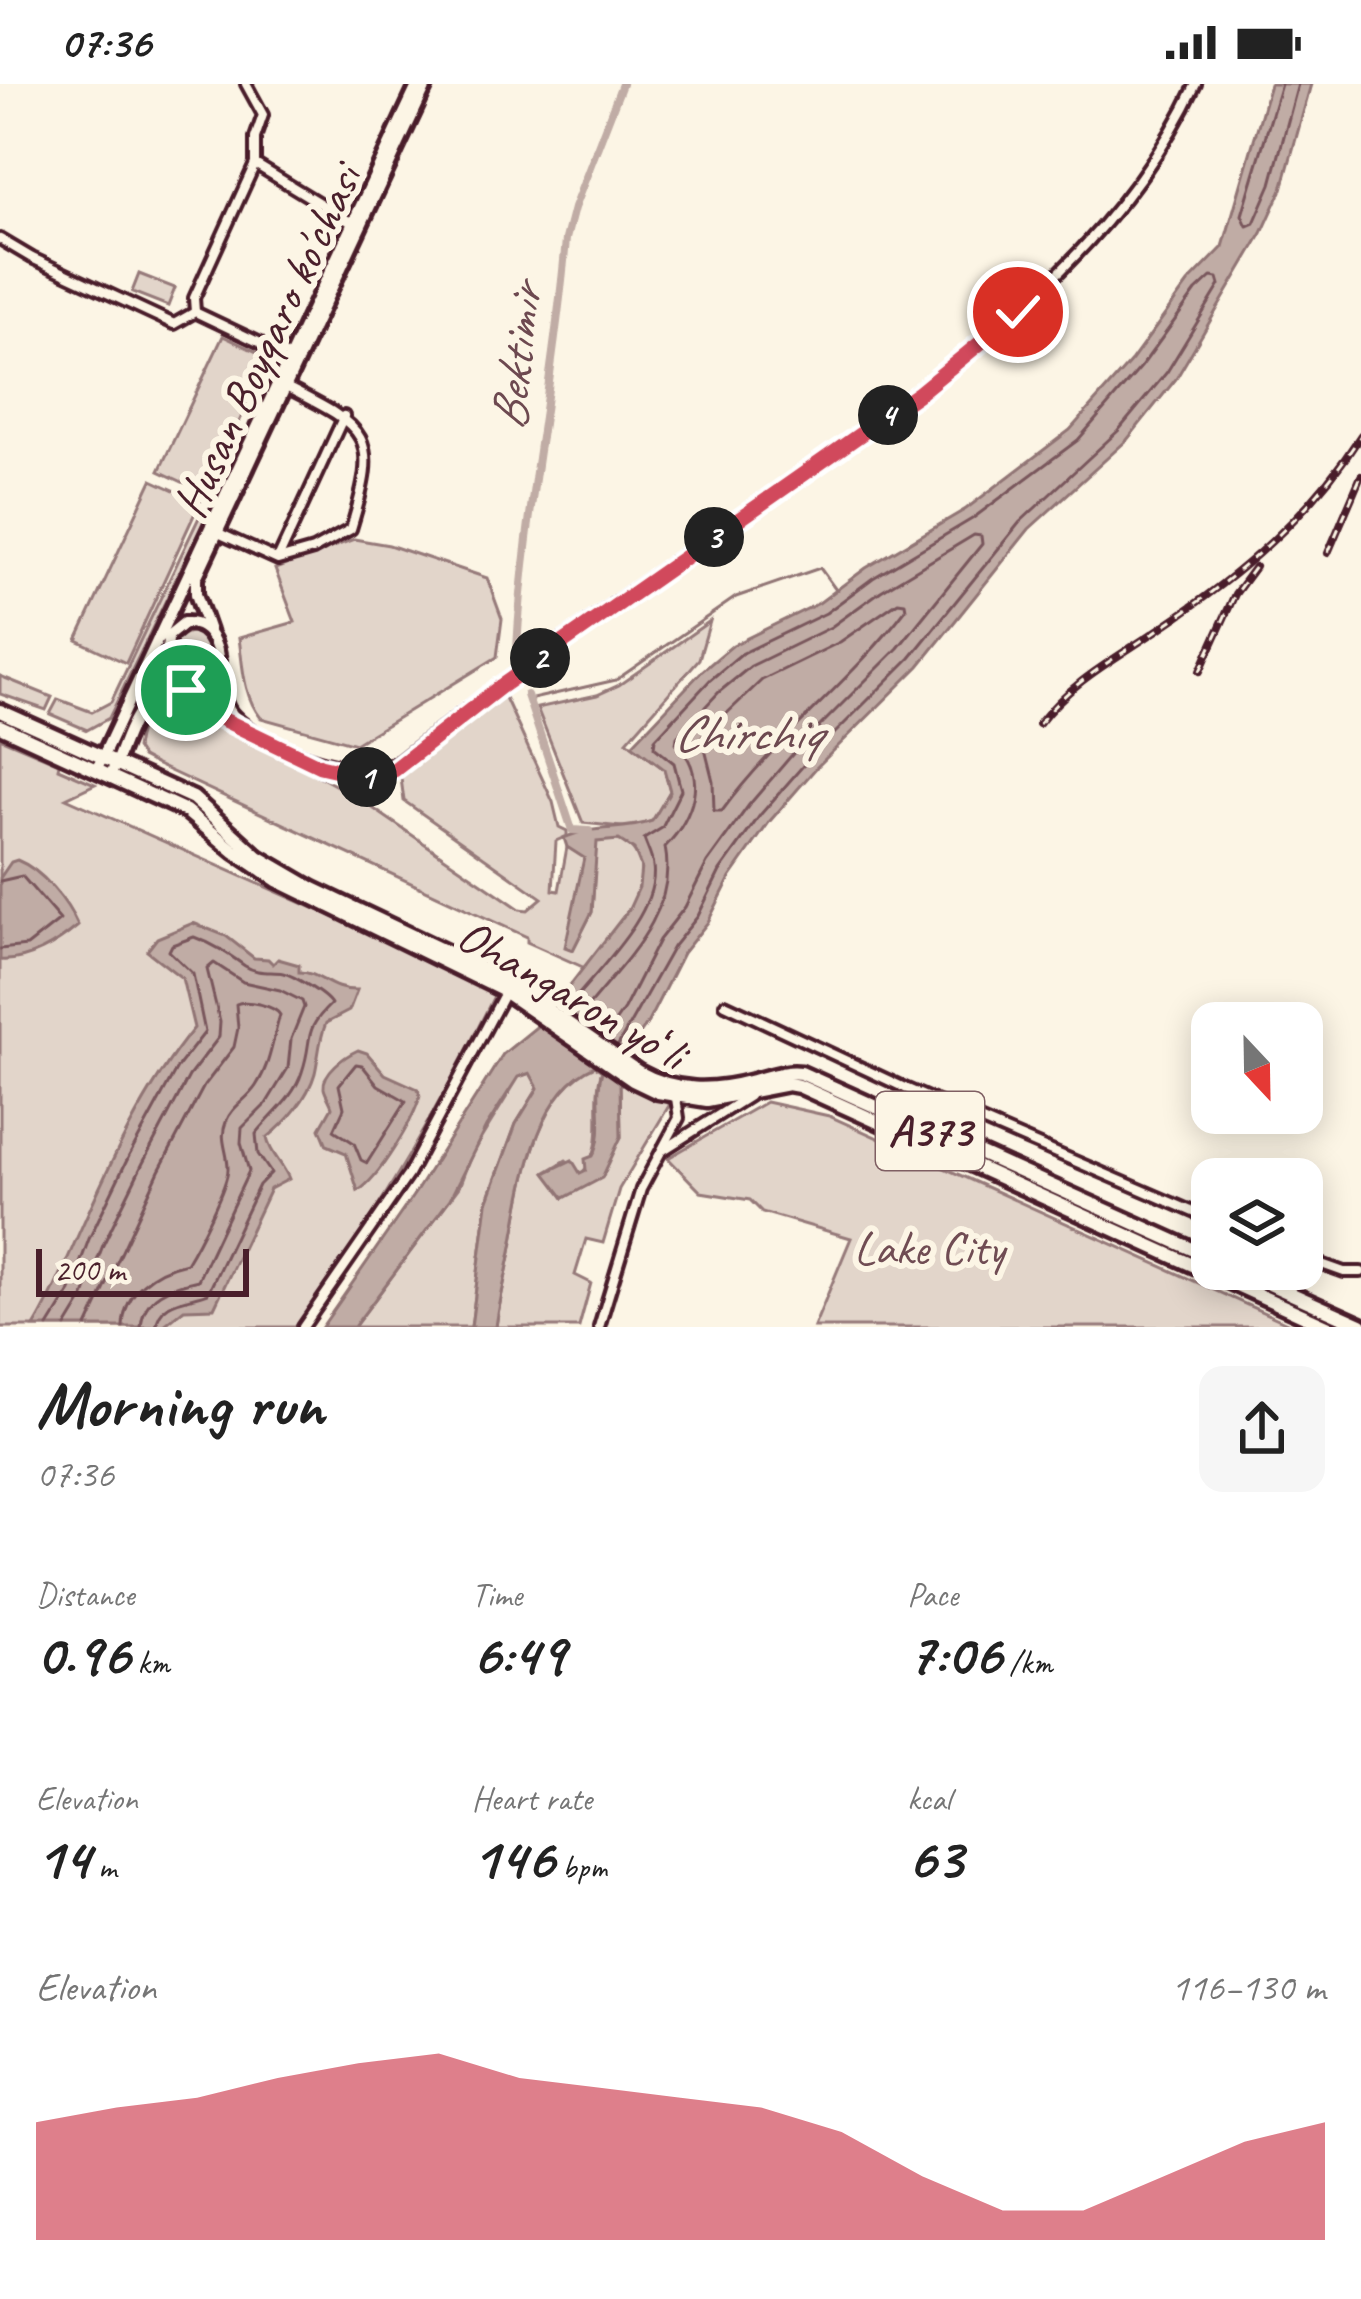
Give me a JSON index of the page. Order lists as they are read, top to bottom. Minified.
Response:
{"streets":{"highway":["Ohangaron yoʻli","A373"],"main road":["Husan Boyqaro ko'chasi"]},"crossings":[["Husan Boyqaro ko'chasi","Ohangaron yoʻli"]],"water":["Bektimir","Chirchiq"],"parks":["Lake City"],"scale_bar":"200 m","north":"bottom","page":{"status":"07:36","pins":["4","3","2","1"],"scale":"200 m","heading":["Morning run","07:36"],"stats":[["Distance","0.96 km"],["Time","6:49"],["Pace","7:06 /km"],["Elevation","14 m"],["Heart rate","146 bpm"],["kcal","63"]],"chart":["Elevation","116–130 m"]}}
